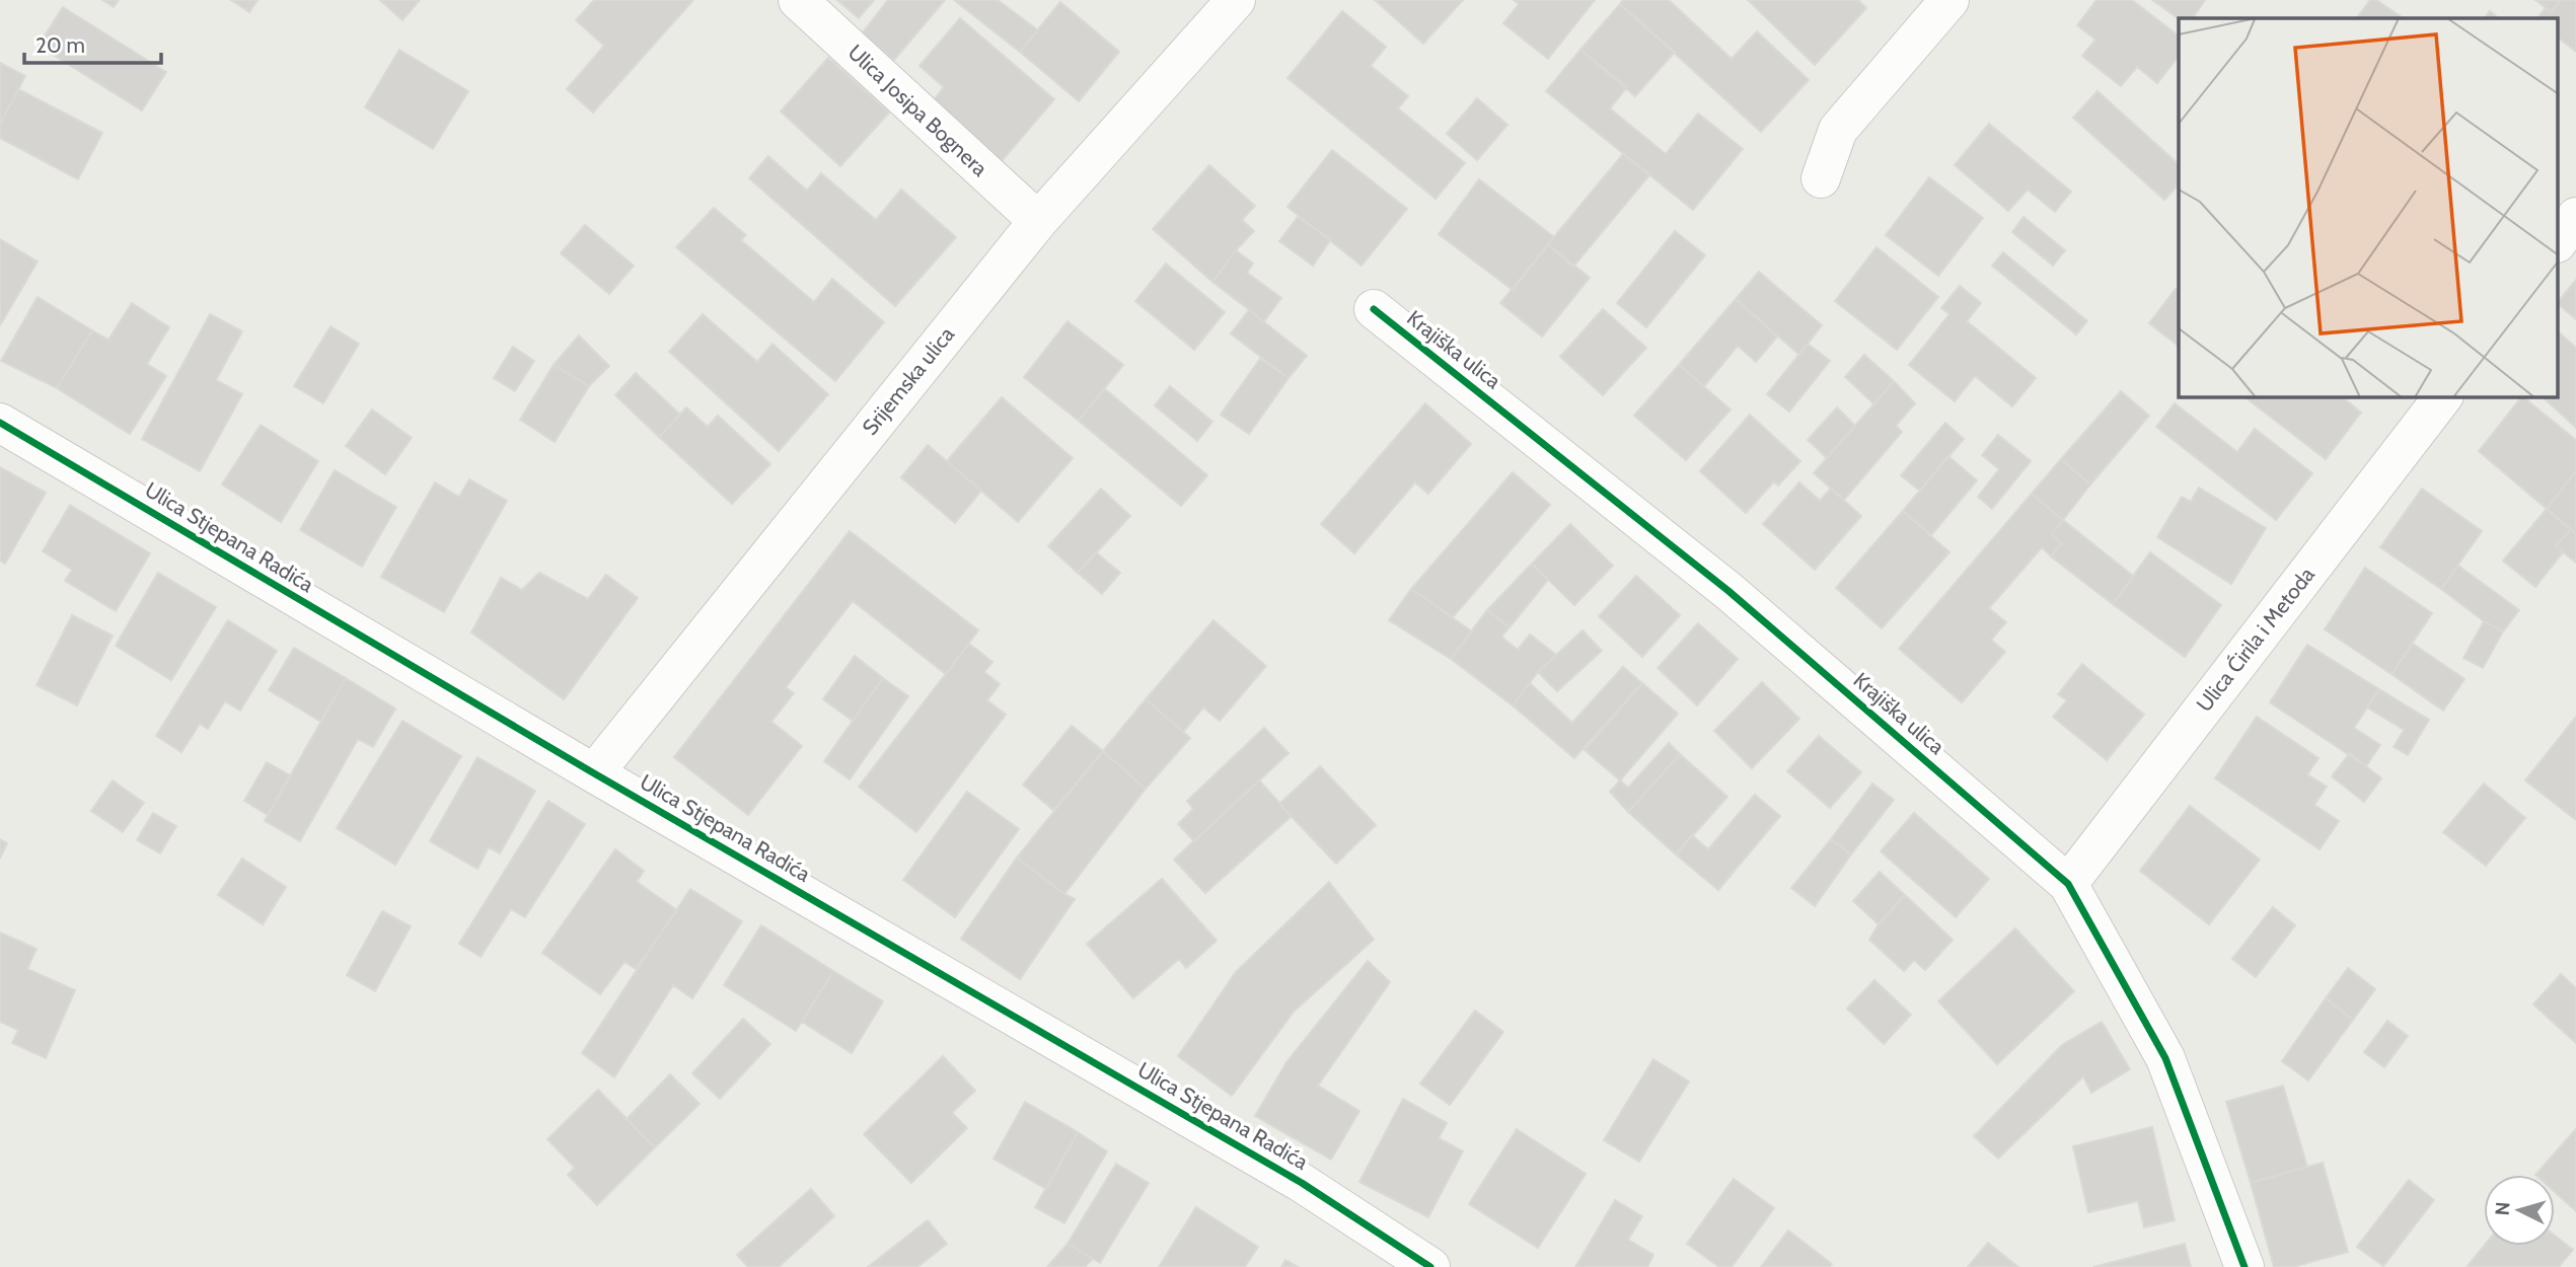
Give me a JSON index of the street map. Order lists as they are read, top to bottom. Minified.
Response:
{"streets":{"street":["Ulica Josipa Bognera","Krajiška ulica","Srijemska ulica","Ulica Stjepana Radića","Ulica Ćirila i Metoda"]},"crossings":[["Ulica Josipa Bognera","Srijemska ulica"],["Krajiška ulica","Ulica Ćirila i Metoda"],["Srijemska ulica","Ulica Stjepana Radića"]],"scale_bar":"20 m","north":"left"}
